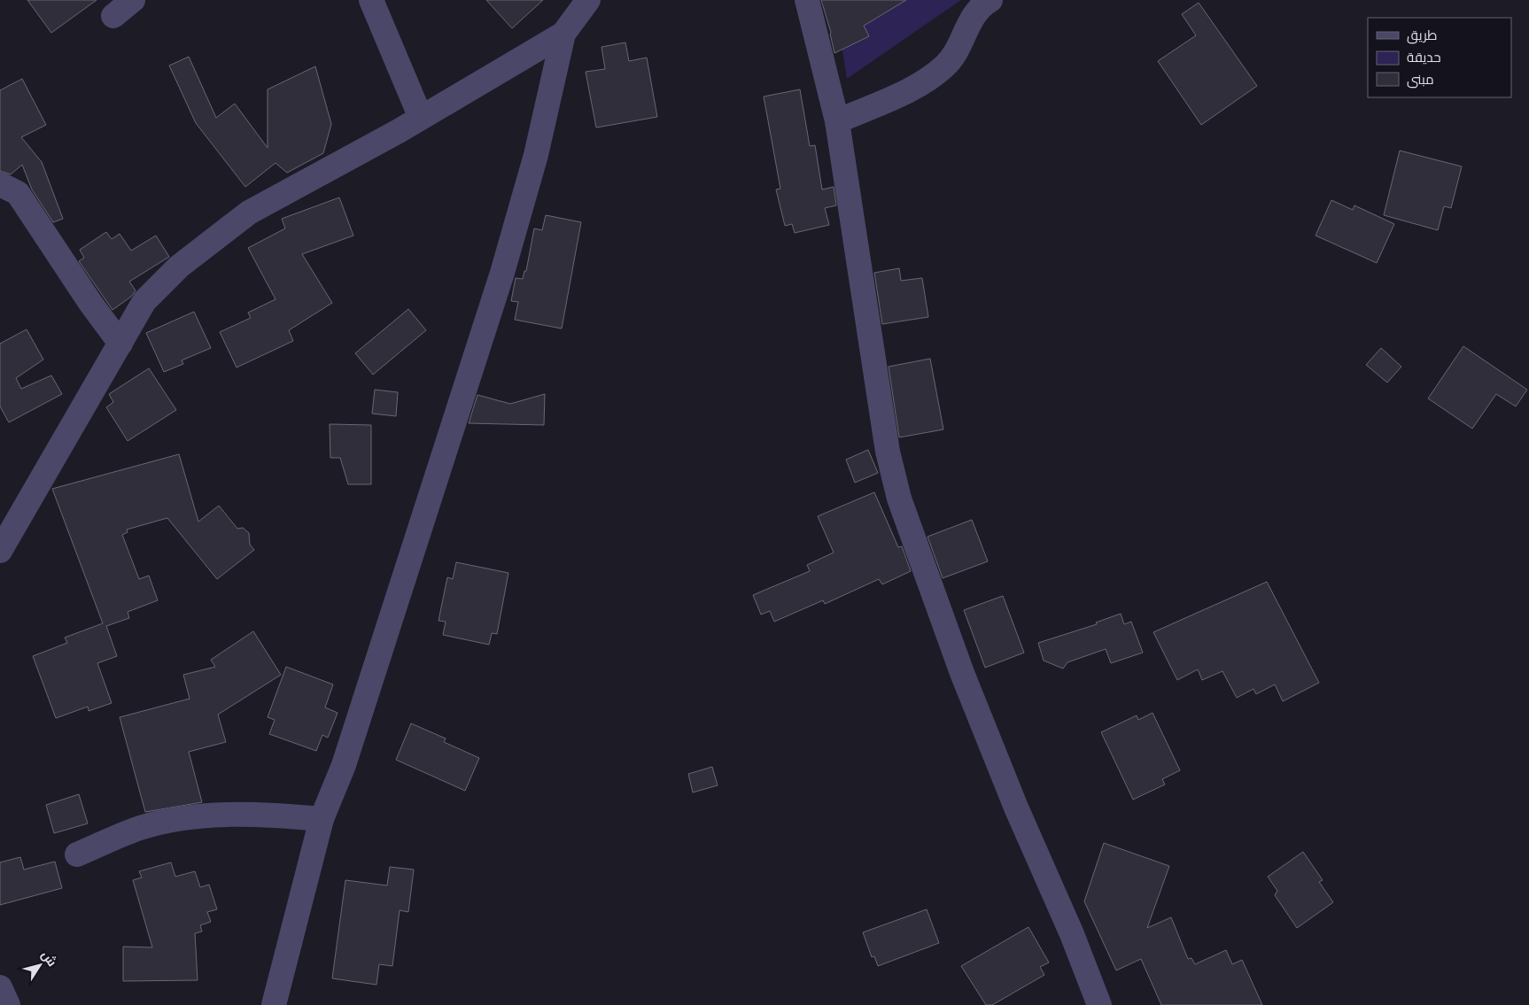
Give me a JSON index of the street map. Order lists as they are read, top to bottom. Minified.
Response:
{"legend":["طريق","حديقة","مبنى"],"north":"top right"}
